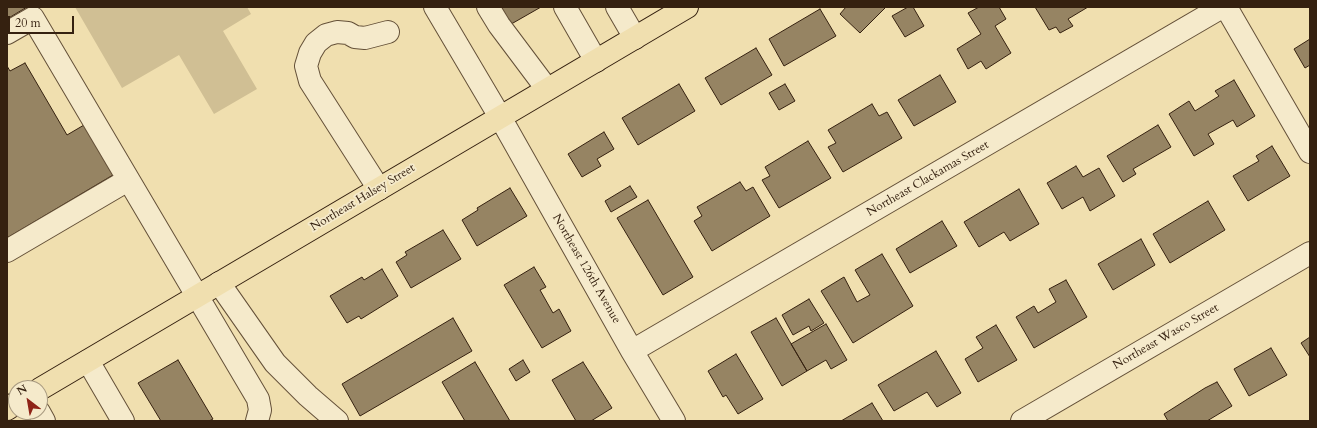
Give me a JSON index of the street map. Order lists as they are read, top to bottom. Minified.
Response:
{"streets":{"main road":["Northeast Halsey Street"],"street":["Northeast Clackamas Street","Northeast 126th Avenue","Northeast Wasco Street"]},"crossings":[["Northeast Clackamas Street","Northeast 126th Avenue"],["Northeast Halsey Street","Northeast 126th Avenue"]],"scale_bar":"20 m","north":"top left"}
